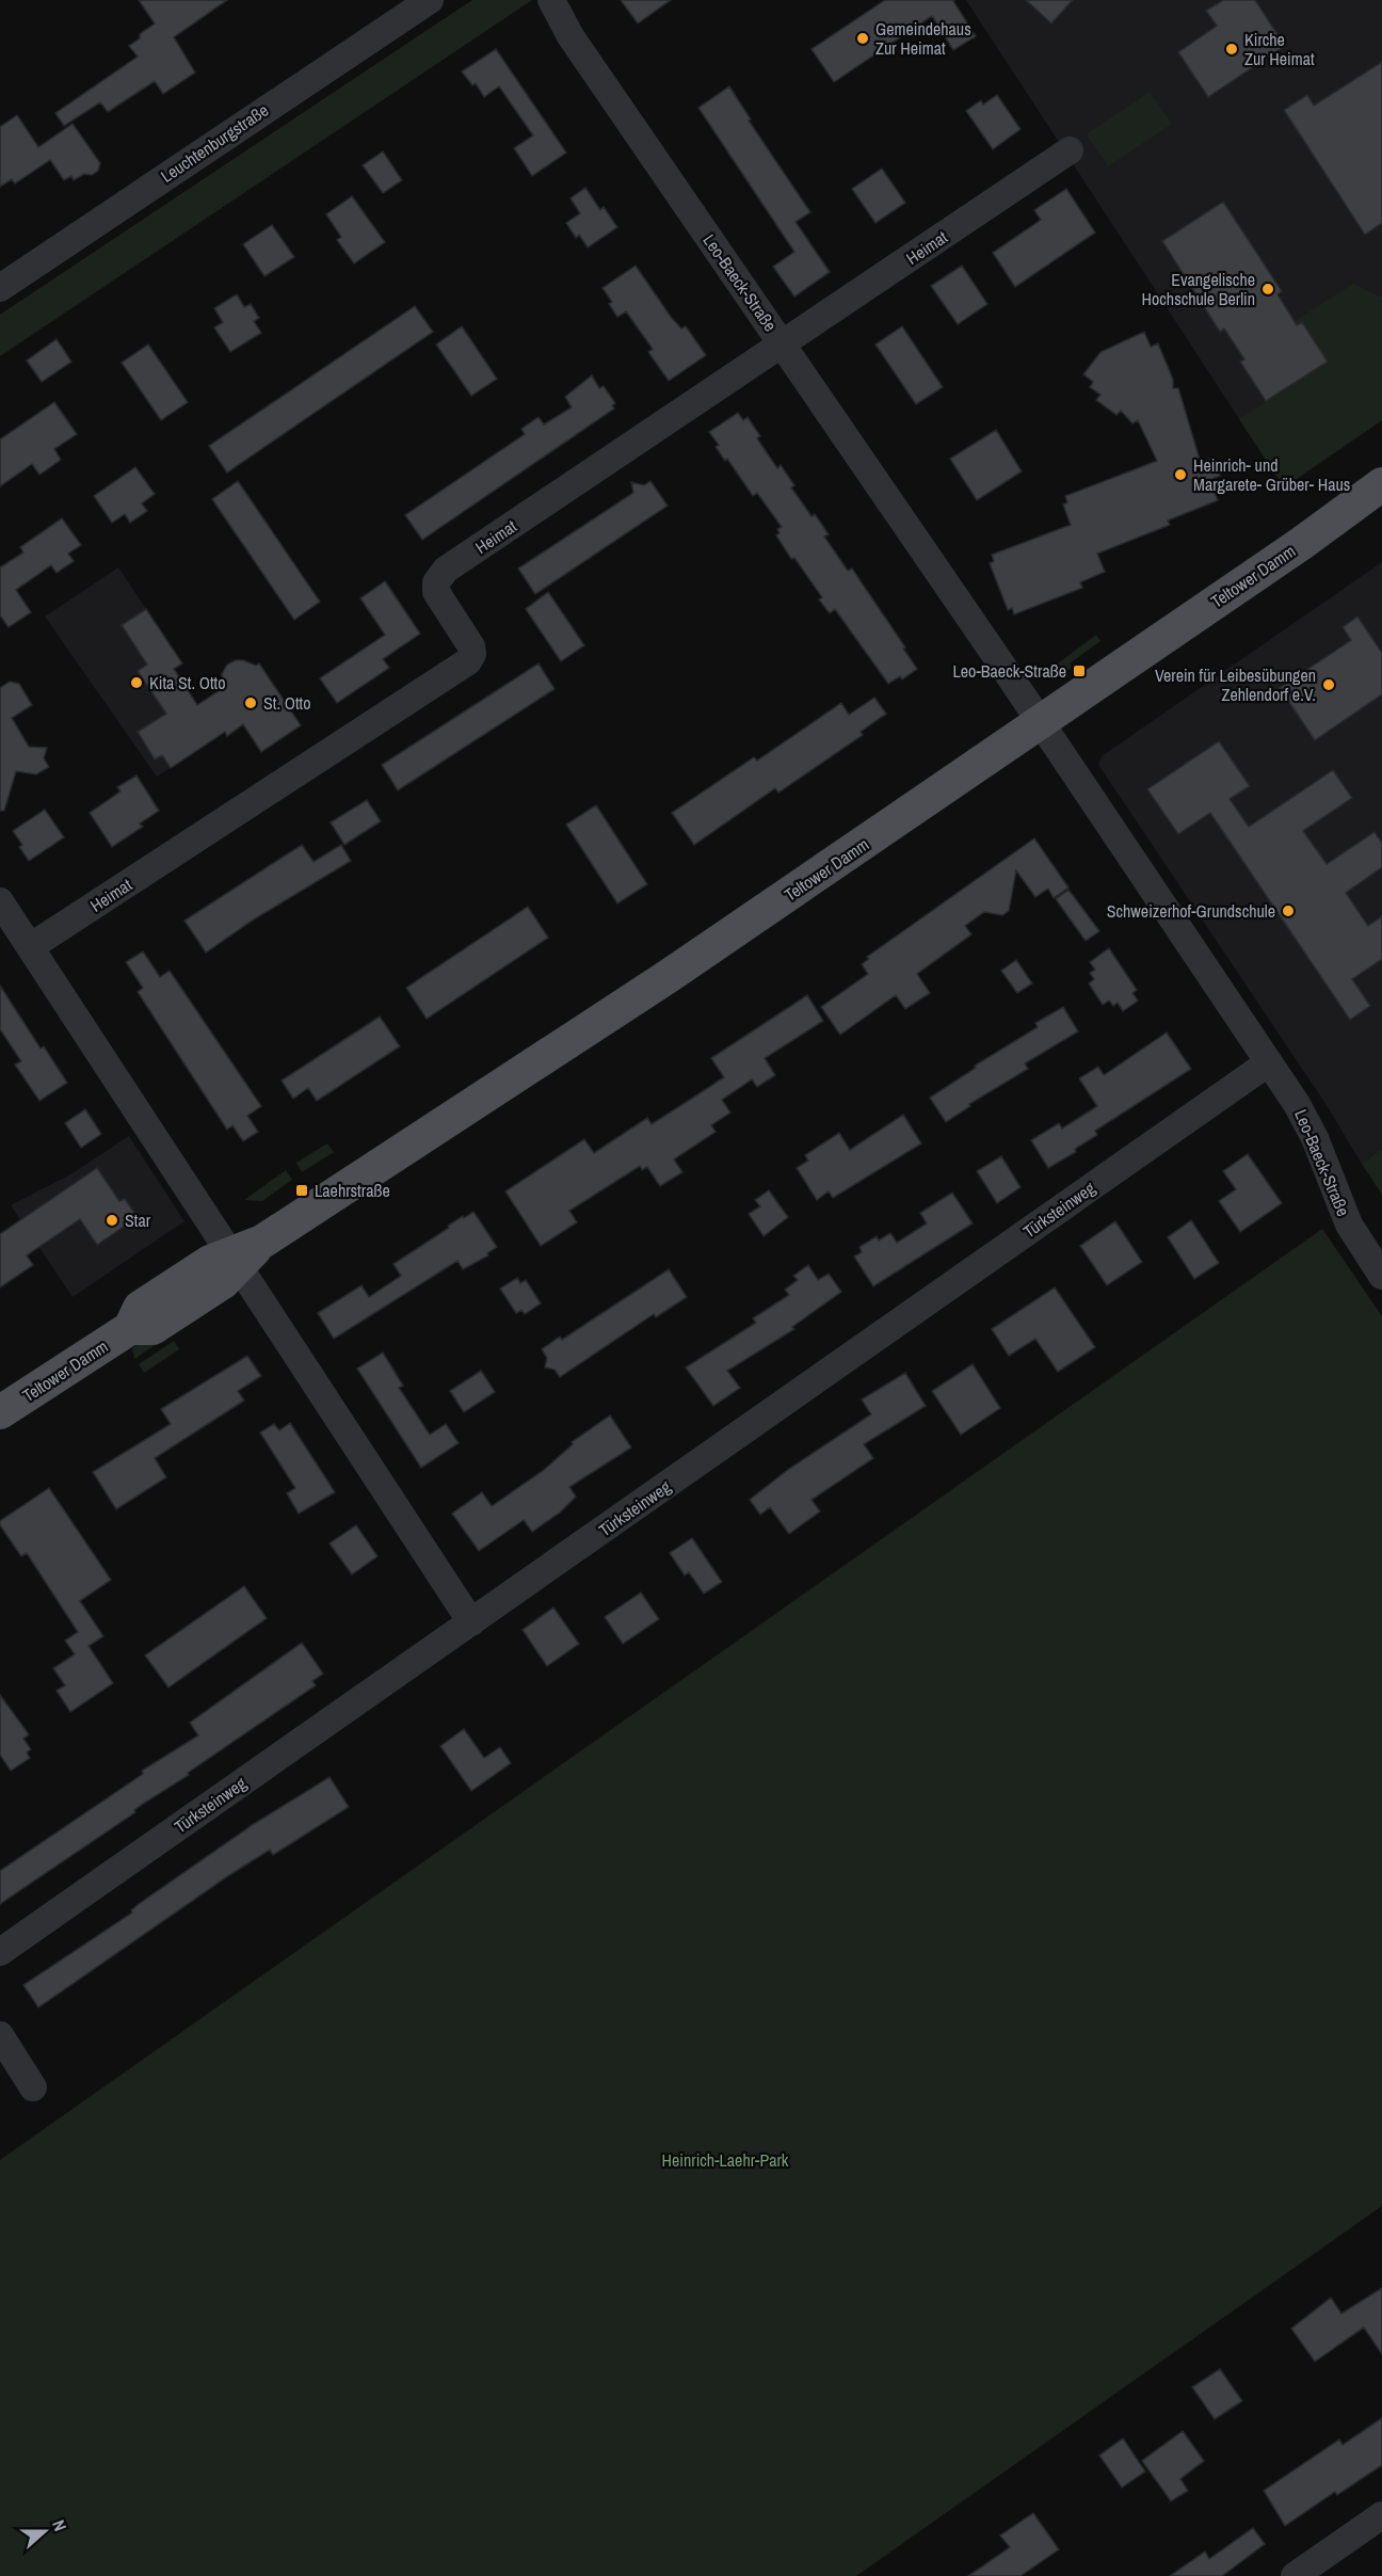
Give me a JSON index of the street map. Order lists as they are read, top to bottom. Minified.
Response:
{"streets":{"main road":["Teltower Damm"],"street":["Leuchtenburgstraße","Heimat","Leo-Baeck-Straße","Türksteinweg"]},"crossings":[["Heimat","Leo-Baeck-Straße"],["Leo-Baeck-Straße","Teltower Damm"],["Leo-Baeck-Straße","Türksteinweg"]],"parks":["Heinrich-Laehr-Park"],"places":{"other":["Gemeindehaus Zur Heimat","Kirche Zur Heimat","Evangelische Hochschule Berlin","Heinrich- und Margarete- Grüber- Haus","Kita St. Otto","Verein für Leibesübungen Zehlendorf e.V.","St. Otto","Schweizerhof-Grundschule","Star"],"transit":["Leo-Baeck-Straße","Laehrstraße"]},"north":"right"}
